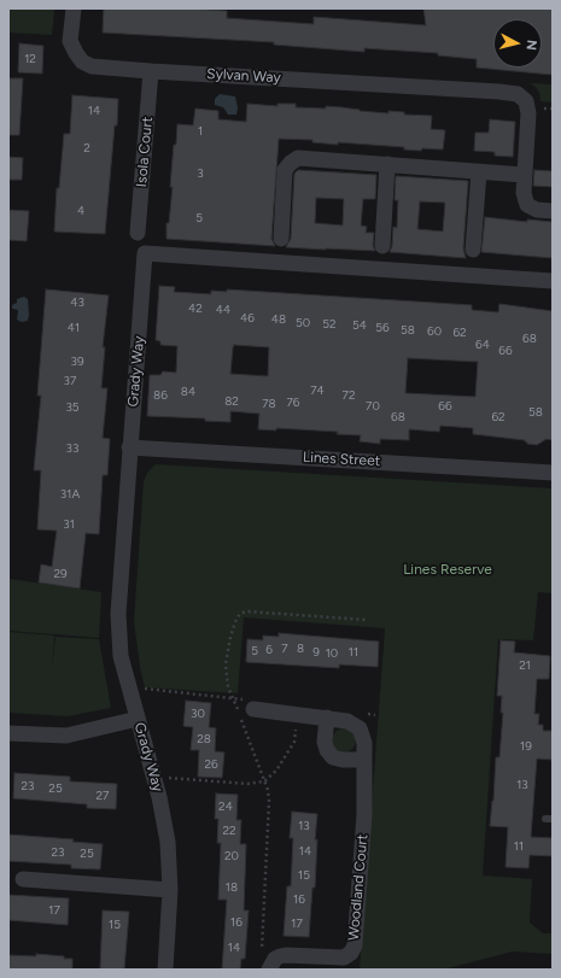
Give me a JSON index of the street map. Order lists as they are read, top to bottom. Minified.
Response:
{"streets":{"street":["Sylvan Way","Isola Court","Grady Way","Lines Street","Woodland Court"]},"crossings":[["Sylvan Way","Isola Court"],["Grady Way","Lines Street"]],"parks":["Lines Reserve"],"house_numbers":["12","14","1","2","3","4","5","43","42","44","46","48","50","52","54","41","56","58","60","62","68","64","66","39","37","74","84","86","72","82","76","78","70","66","35","58","68","62","33","31A","31","29","7","8","6","5","9","11","10","21","30","28","19","26","13","23","25","27","24","13","22","11","14","23","25","20","15","18","16","17","16","17","15","14"],"north":"right"}
